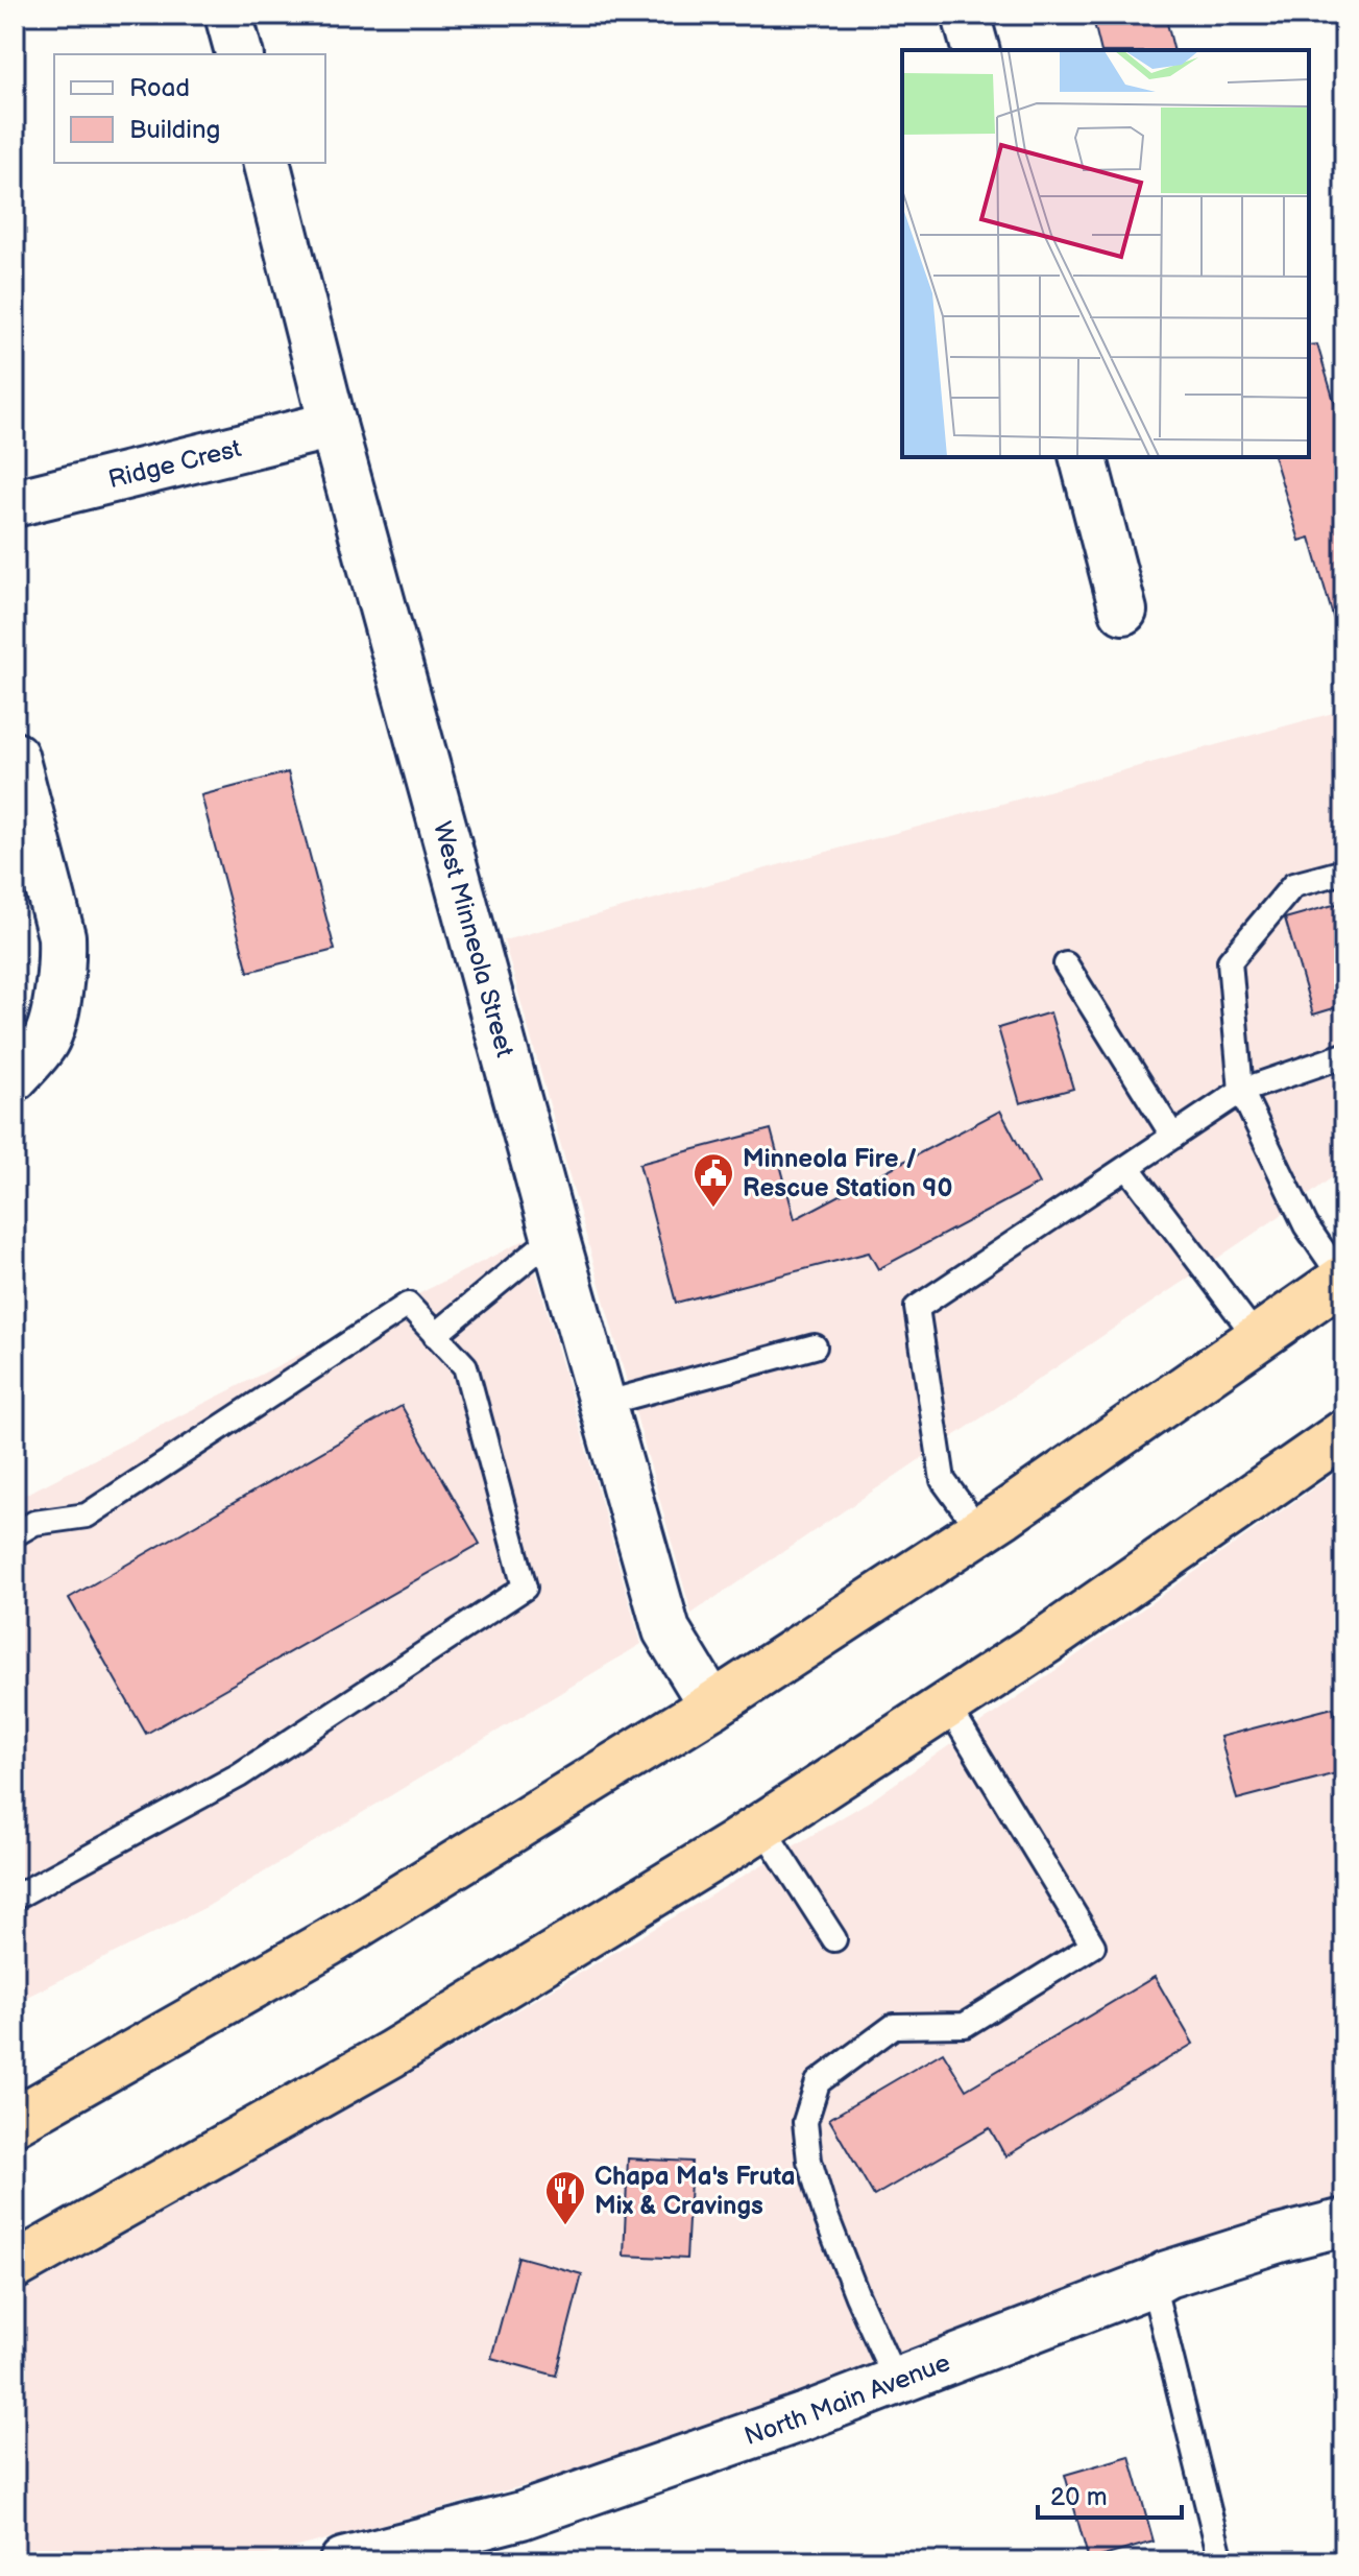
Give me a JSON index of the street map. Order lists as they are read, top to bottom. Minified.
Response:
{"streets":{"street":["Ridge Crest","West Minneola Street","North Main Avenue"]},"crossings":[["Ridge Crest","West Minneola Street"]],"places":{"public building":["Minneola Fire / Rescue Station 90"],"restaurant":["Chapa Ma's Fruta Mix & Cravings"]},"legend":["Road","Building"],"scale_bar":"20 m"}
